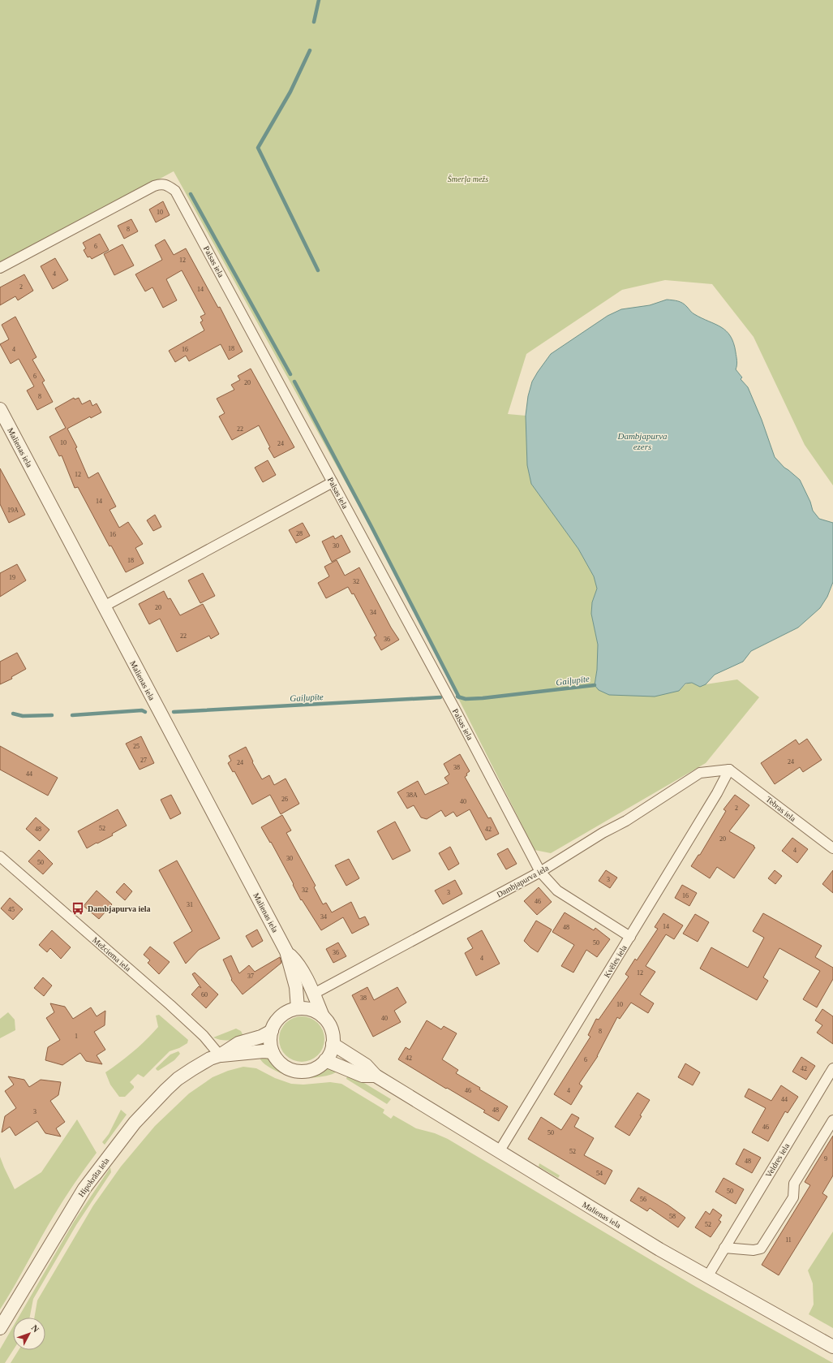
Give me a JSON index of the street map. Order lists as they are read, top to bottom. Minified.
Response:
{"streets":{"street":["Palsas iela","Malienas iela","Tebras iela","Dambjapurva iela","Mežciema iela","Kvēles iela","Veldres iela","Hipokrāta iela"]},"crossings":[["Palsas iela","Dambjapurva iela"],["Palsas iela","Kvēles iela"],["Malienas iela","Dambjapurva iela"],["Malienas iela","Kvēles iela"],["Malienas iela","Veldres iela"],["Malienas iela","Hipokrāta iela"],["Tebras iela","Dambjapurva iela"],["Tebras iela","Kvēles iela"],["Dambjapurva iela","Kvēles iela"],["Mežciema iela","Hipokrāta iela"]],"water":["Dambjapurva ezers","Gaiļupīte"],"parks":["Šmerļa mežs"],"places":{"bus stop":["Dambjapurva iela"]},"house_numbers":["10","8","6","12","4","2","14","18","4","16","6","20","8","22","10","24","12","14","19A","28","16","30","18","19","32","20","34","22","36","25","27","24","24","38","44","38A","26","40","2","52","48","42","20","4","30","50","3","32","3","16","46","31","45","34","14","48","50","36","4","12","37","60","38","10","40","8","1","42","6","42","46","4","44","48","3","46","50","52","9","48","54","50","56","58","52","11"],"north":"top right"}
